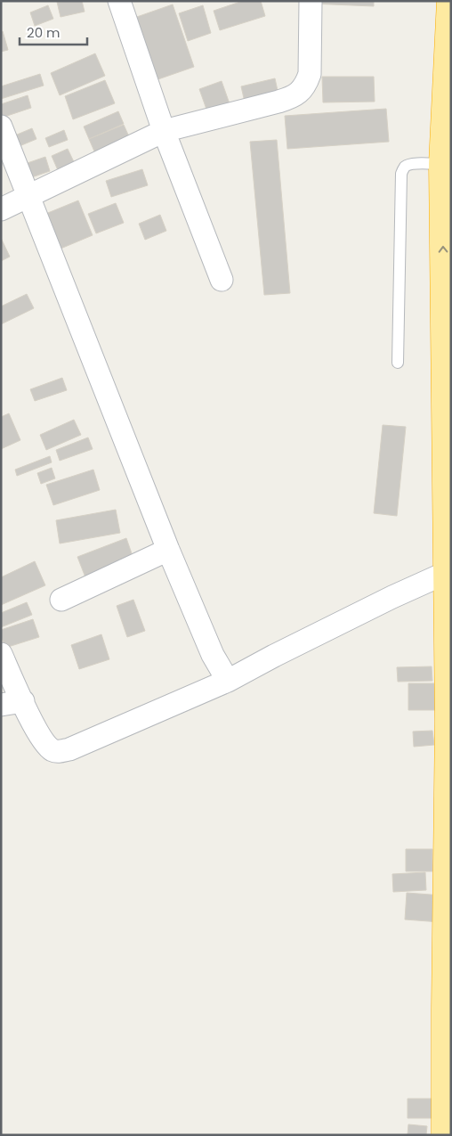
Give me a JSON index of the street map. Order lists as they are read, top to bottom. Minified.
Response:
{"scale_bar":"20 m"}
